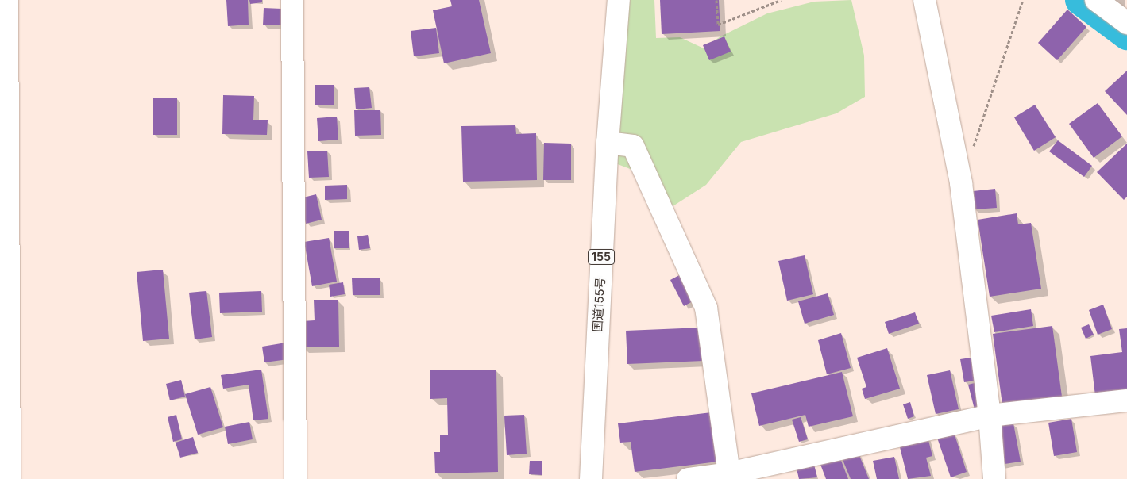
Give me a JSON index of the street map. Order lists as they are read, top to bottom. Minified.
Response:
{"streets":{"main road":["155","国道155号"]}}
